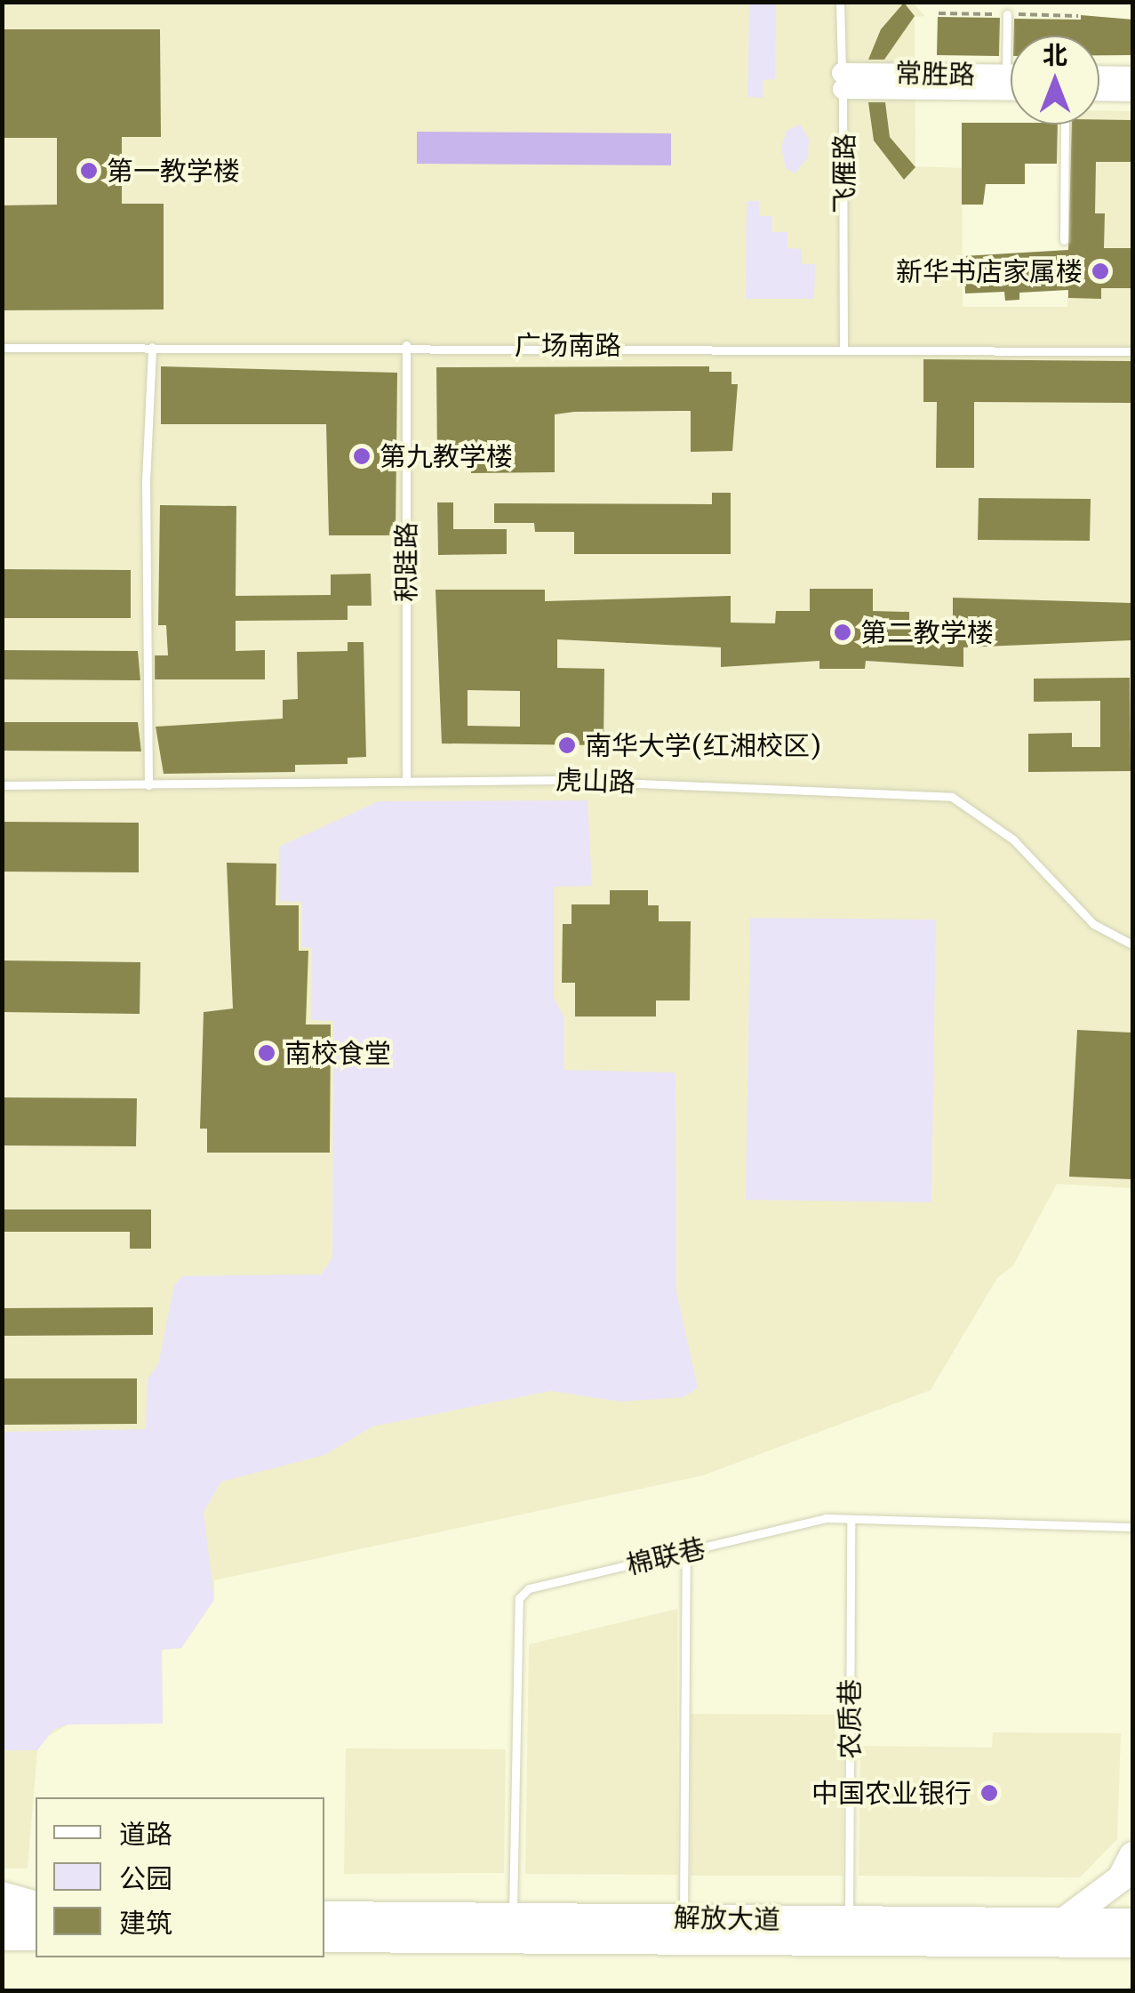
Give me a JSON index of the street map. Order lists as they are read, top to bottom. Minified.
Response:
{"streets":{"highway":["解放大道"],"street":["常胜路"],"lane":["飞雁路","广场南路","积跬路","虎山路","棉联巷","农质巷"]},"crossings":[["常胜路","飞雁路"],["飞雁路","广场南路"],["广场南路","积跬路"],["积跬路","虎山路"],["棉联巷","农质巷"],["棉联巷","解放大道"],["农质巷","解放大道"]],"places":["第一教学楼","新华书店家属楼","第九教学楼","第二教学楼","南华大学(红湘校区)","南校食堂","中国农业银行"],"legend":["道路","公园","建筑"],"north":"top"}
